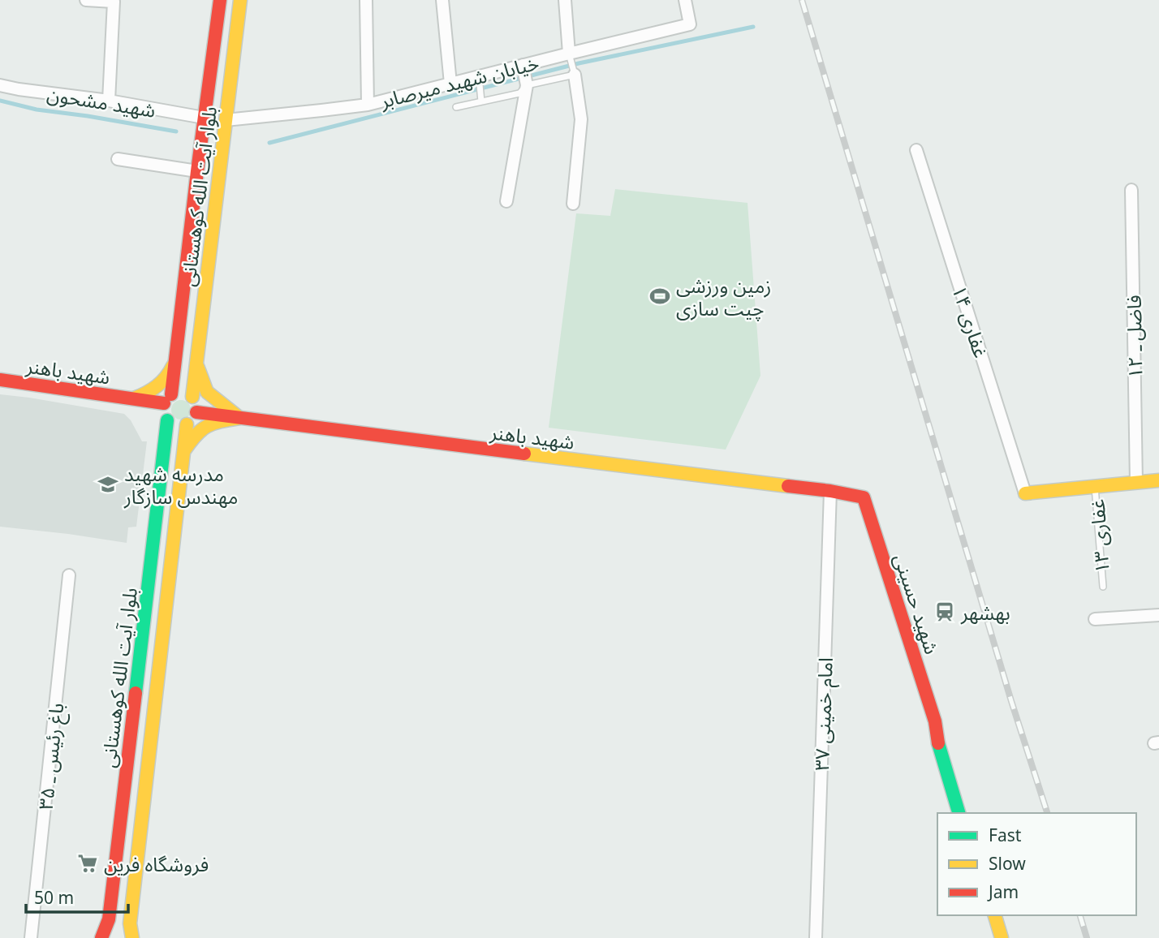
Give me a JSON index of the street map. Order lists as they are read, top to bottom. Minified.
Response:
{"streets":{"main road":["بلوار آیت الله کوهستانی","شهید باهنر","شهید حسینی"],"street":["خیابان شهید میرصابر","شهید مشحون","غفاری ۱۴","فاضل ـ ۱۲","امام خمینی ۳۷","باغ رئیس ـ ۳۵"],"lane":["غفاری ۱۳"]},"crossings":[["خیابان شهید میرصابر","بلوار آیت الله کوهستانی"],["شهید مشحون","بلوار آیت الله کوهستانی"],["بلوار آیت الله کوهستانی","شهید باهنر"],["شهید باهنر","شهید حسینی"],["شهید باهنر","امام خمینی ۳۷"]],"places":{"sports":["زمین ورزشی چیت سازی"],"school or university":["مدرسه شهید مهندس سازگار"],"station":["بهشهر"],"supermarket":["فروشگاه فرین"]},"legend":["Fast","Slow","Jam"],"scale_bar":"50 m"}
